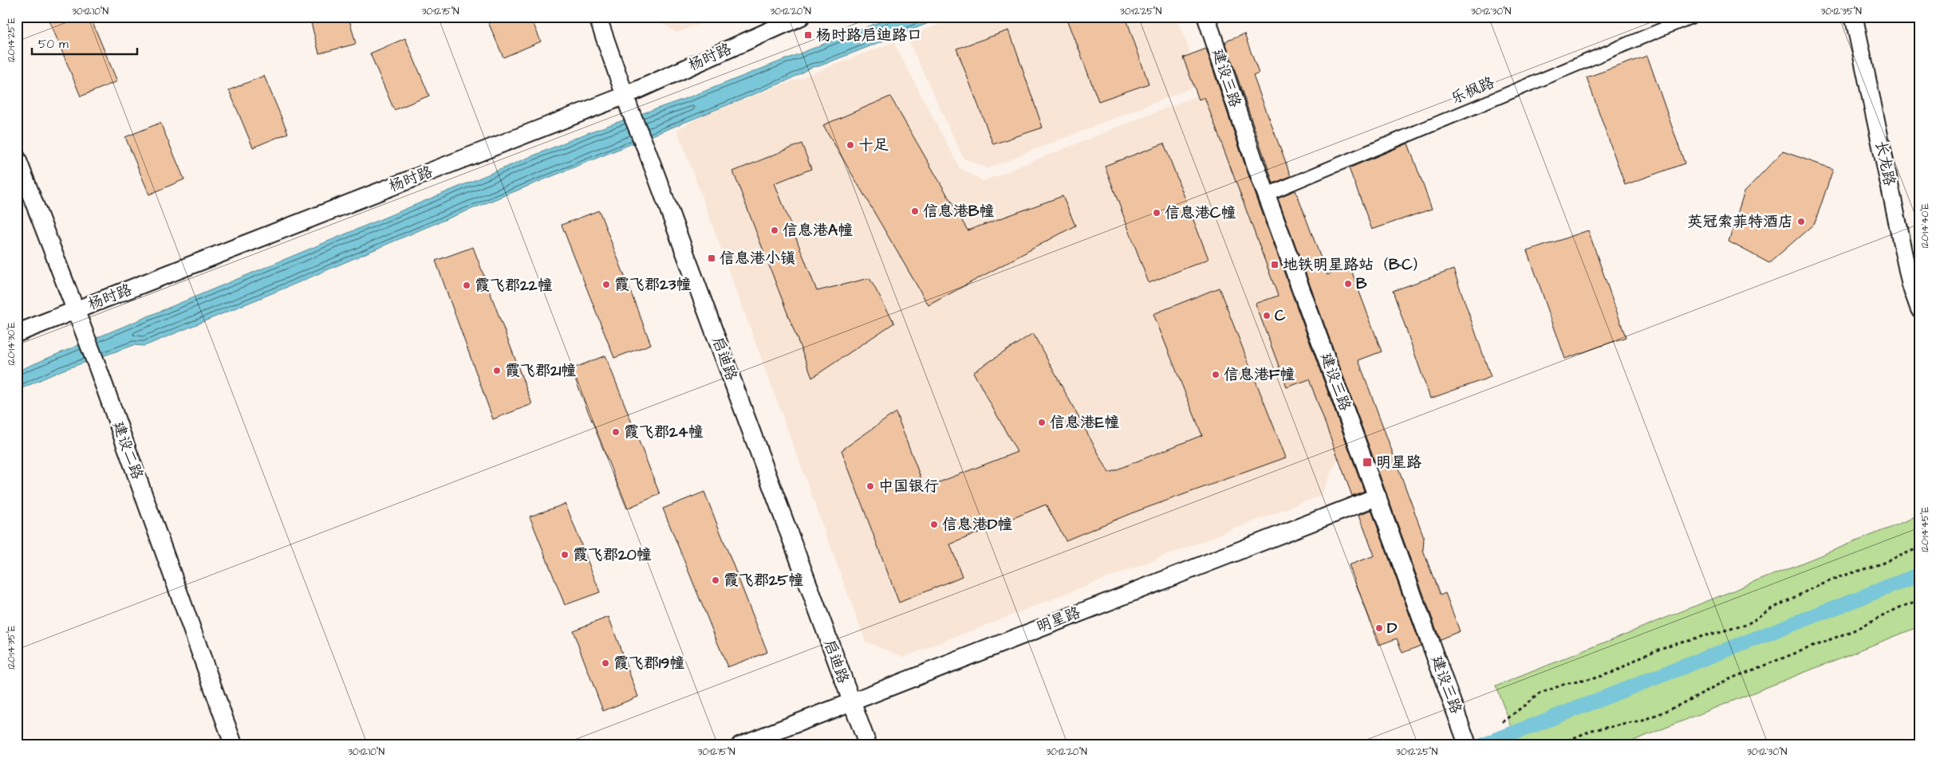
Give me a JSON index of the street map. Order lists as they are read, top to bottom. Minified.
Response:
{"streets":{"street":["杨时路","建设三路","乐枫路","长龙路","启迪路","建设二路","明星路"]},"crossings":[["杨时路","启迪路"],["杨时路","建设二路"],["建设三路","乐枫路"],["建设三路","明星路"],["启迪路","明星路"]],"places":{"transit":["杨时路启迪路口","信息港小镇","地铁明星路站（B·C）","明星路"],"other":["十足","信息港B幢","信息港C幢","英冠索菲特酒店","信息港A幢","B","霞飞郡23幢","霞飞郡22幢","C","霞飞郡21幢","信息港F幢","信息港E幢","霞飞郡24幢","中国银行","信息港D幢","霞飞郡20幢","霞飞郡25幢","D","霞飞郡19幢"]},"scale_bar":"50 m","coordinates":["30°12'10\"N","30°12'15\"N","30°12'20\"N","30°12'25\"N","30°12'30\"N","30°12'35\"N","120°14'25\"E","120°14'40\"E","120°14'30\"E","120°14'45\"E","120°14'35\"E"]}
